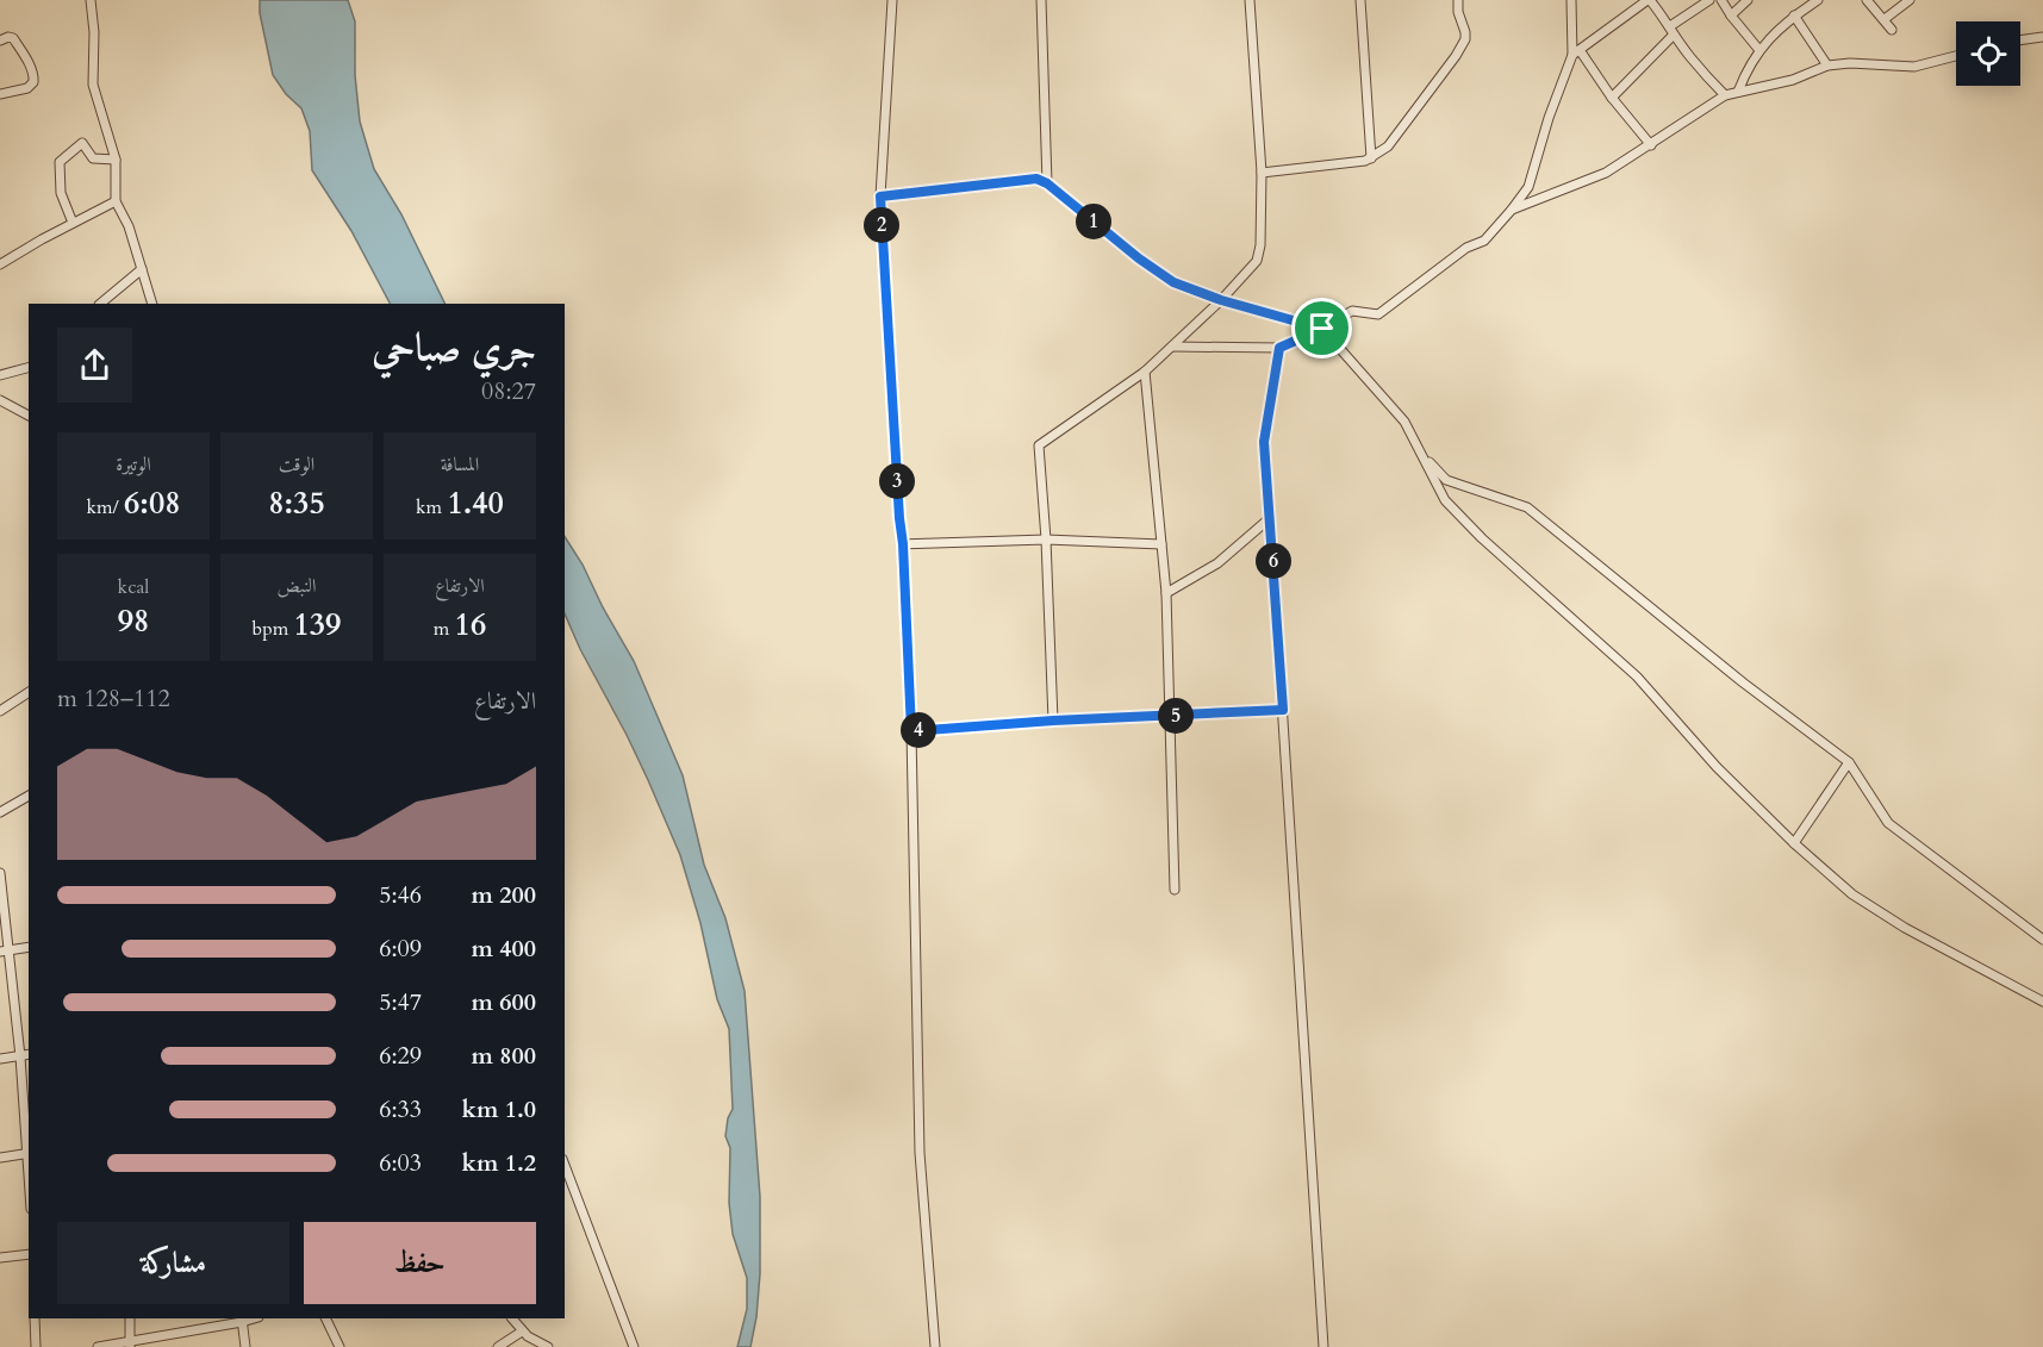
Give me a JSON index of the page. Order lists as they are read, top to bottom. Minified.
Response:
{"page":{"pins":["1","2","3","6","5","4"],"heading":["جري صباحي","08:27"],"stats":[["المسافة","1.40 km"],["الوقت","8:35"],["الوتيرة","6:08 /km"],["الارتفاع","16 m"],["النبض","139 bpm"],["kcal","98"]],"chart":["الارتفاع","112–128 m"],"list":[{"name":"200 m","note":"5:46"},{"name":"400 m","note":"6:09"},{"name":"600 m","note":"5:47"},{"name":"800 m","note":"6:29"},{"name":"1.0 km","note":"6:33"},{"name":"1.2 km","note":"6:03"}],"buttons":["حفظ","مشاركة"]}}
